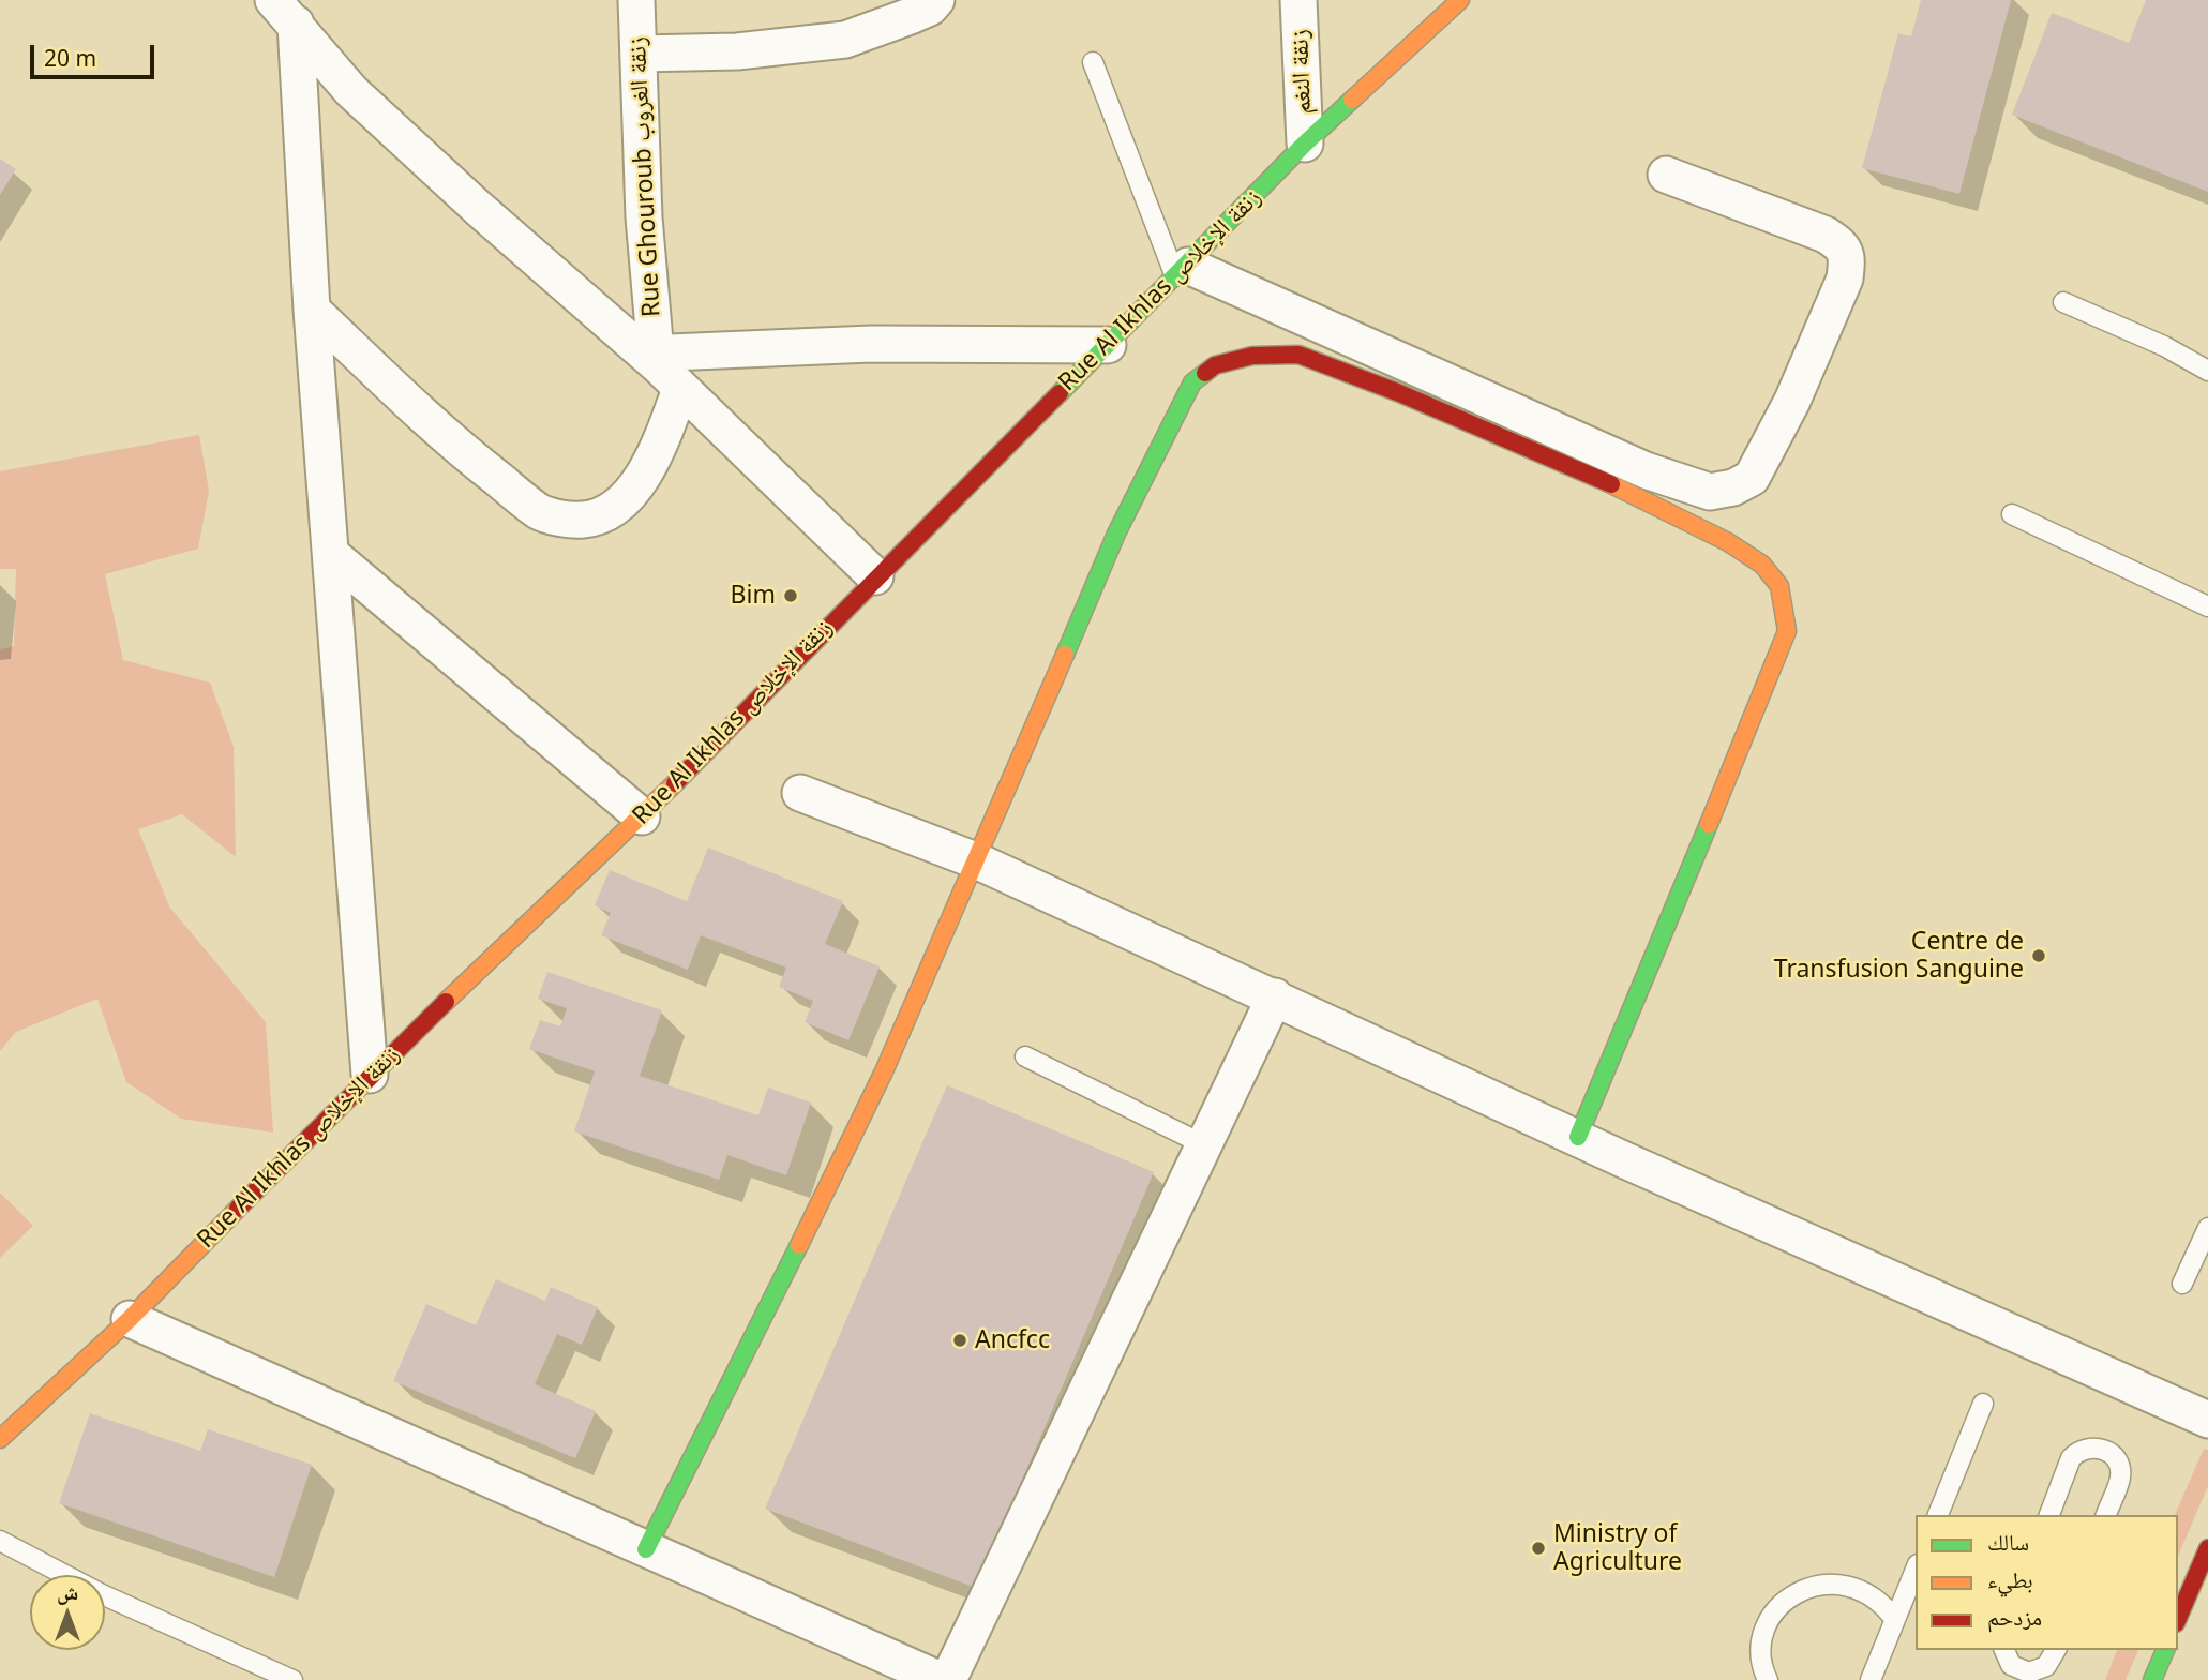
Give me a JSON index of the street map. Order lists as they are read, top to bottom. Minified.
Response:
{"streets":{"street":["زنقة النغم","Rue Ghouroub زنقة الغروب","Rue Al Ikhlas زنقة الإخلاص"]},"crossings":[["زنقة النغم","Rue Al Ikhlas زنقة الإخلاص"]],"places":["Bim","Centre de Transfusion Sanguine","Ancfcc","Ministry of Agriculture"],"legend":["سالك","بطيء","مزدحم"],"scale_bar":"20 m","north":"top"}
